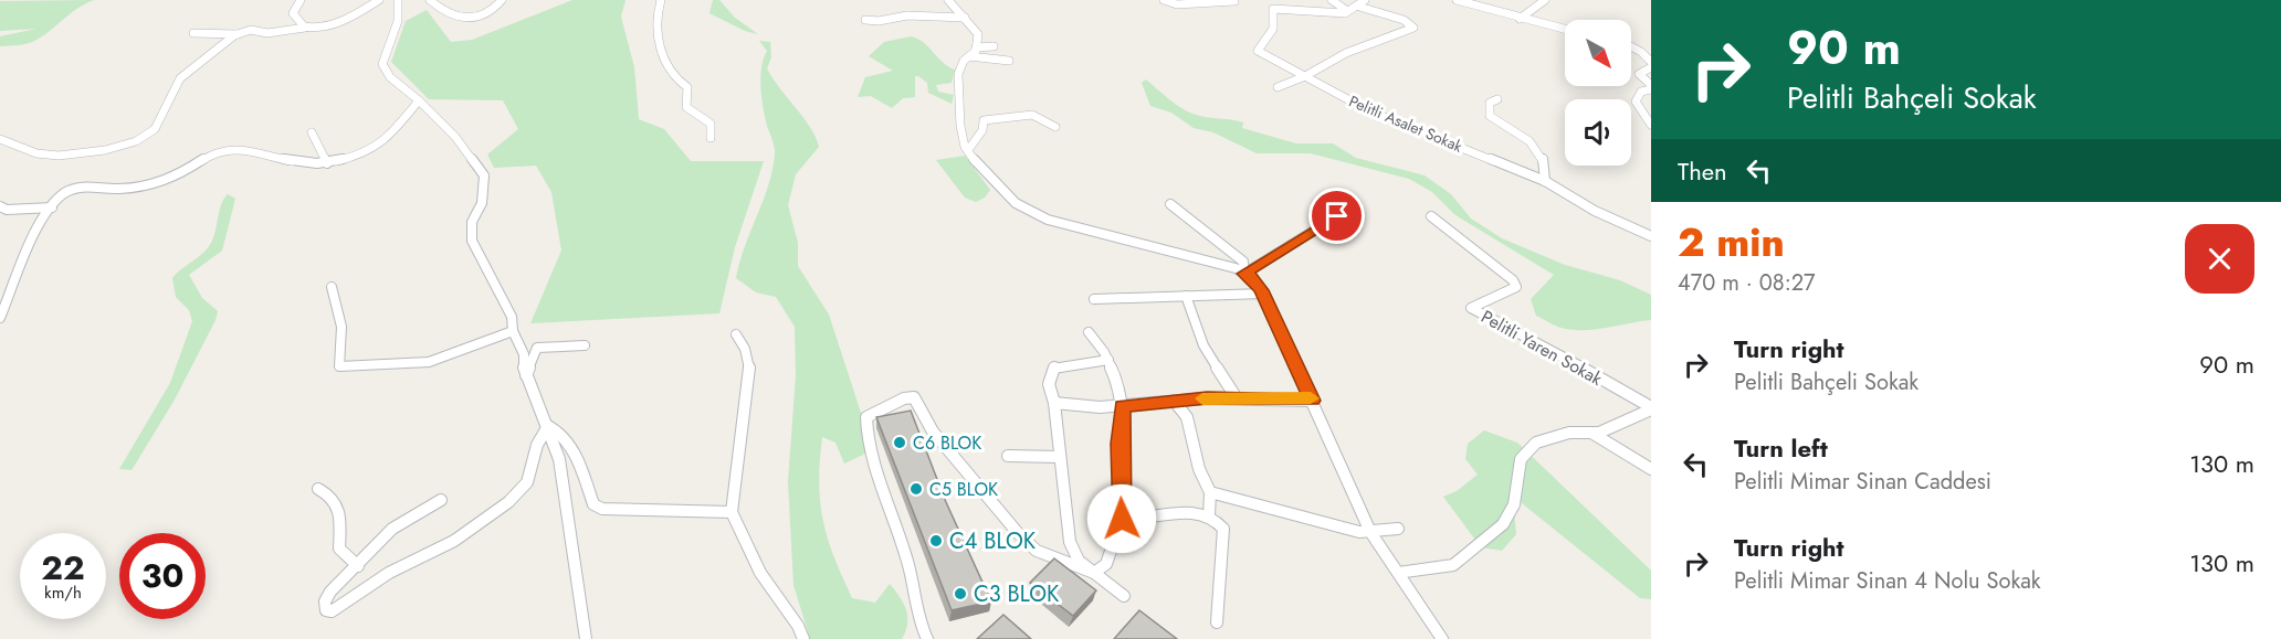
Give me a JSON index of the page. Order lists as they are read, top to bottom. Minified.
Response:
{"streets":{"street":["Pelitli Asalet Sokak","Pelitli Yaren Sokak"]},"places":["C6 BLOK","C5 BLOK","C4 BLOK","C3 BLOK"],"north":"bottom right","page":{"turn":["90 m","Pelitli Bahçeli Sokak"],"then":"Then","heading":["2 min","470 m · 08:27"],"list":[{"name":"Turn right","note":"Pelitli Bahçeli Sokak","value":"90 m"},{"name":"Turn left","note":"Pelitli Mimar Sinan Caddesi","value":"130 m"},{"name":"Turn right","note":"Pelitli Mimar Sinan 4 Nolu Sokak","value":"130 m"}],"speed":"22 km/h","limit":"30"}}
